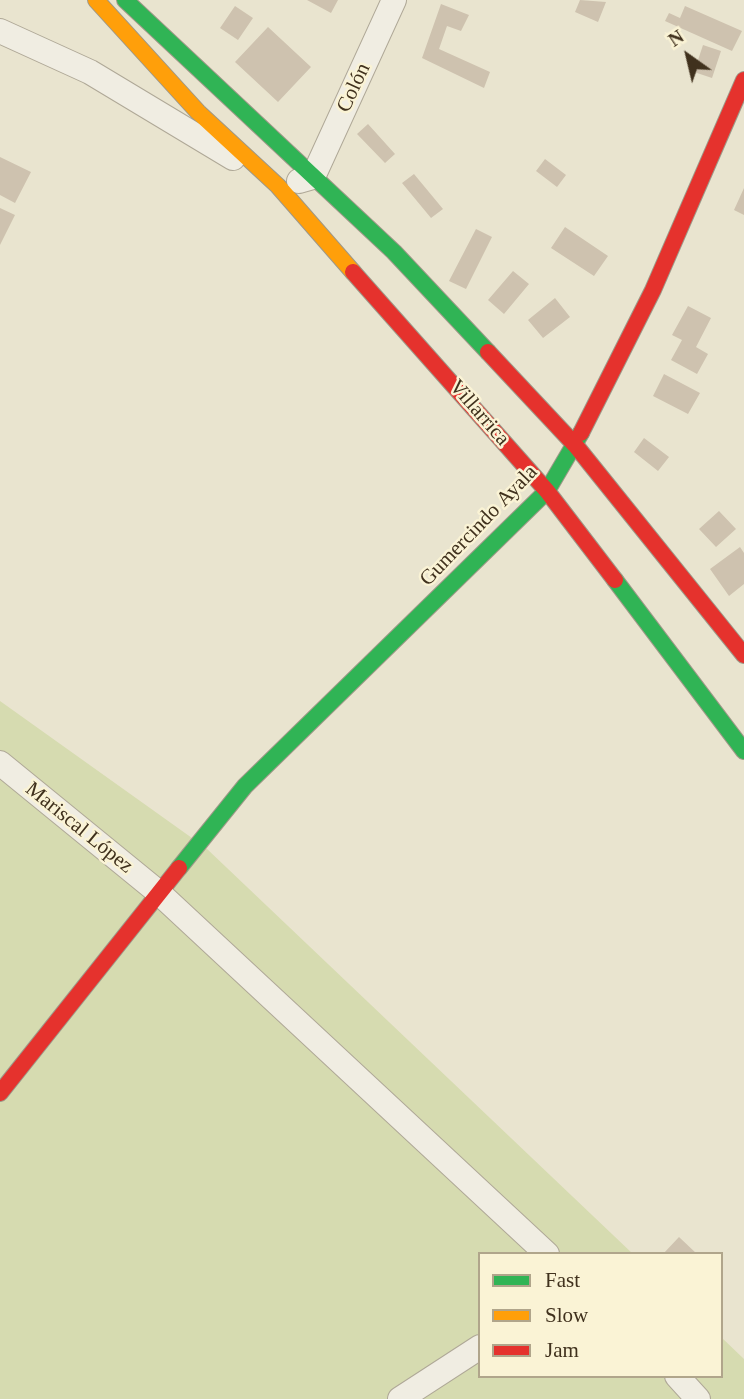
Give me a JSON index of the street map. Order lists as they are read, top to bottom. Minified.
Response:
{"streets":{"street":["Colón","Villarrica","Gumercindo Ayala","Mariscal López"]},"crossings":[["Villarrica","Gumercindo Ayala"],["Gumercindo Ayala","Mariscal López"]],"legend":["Fast","Slow","Jam"],"north":"top left"}
